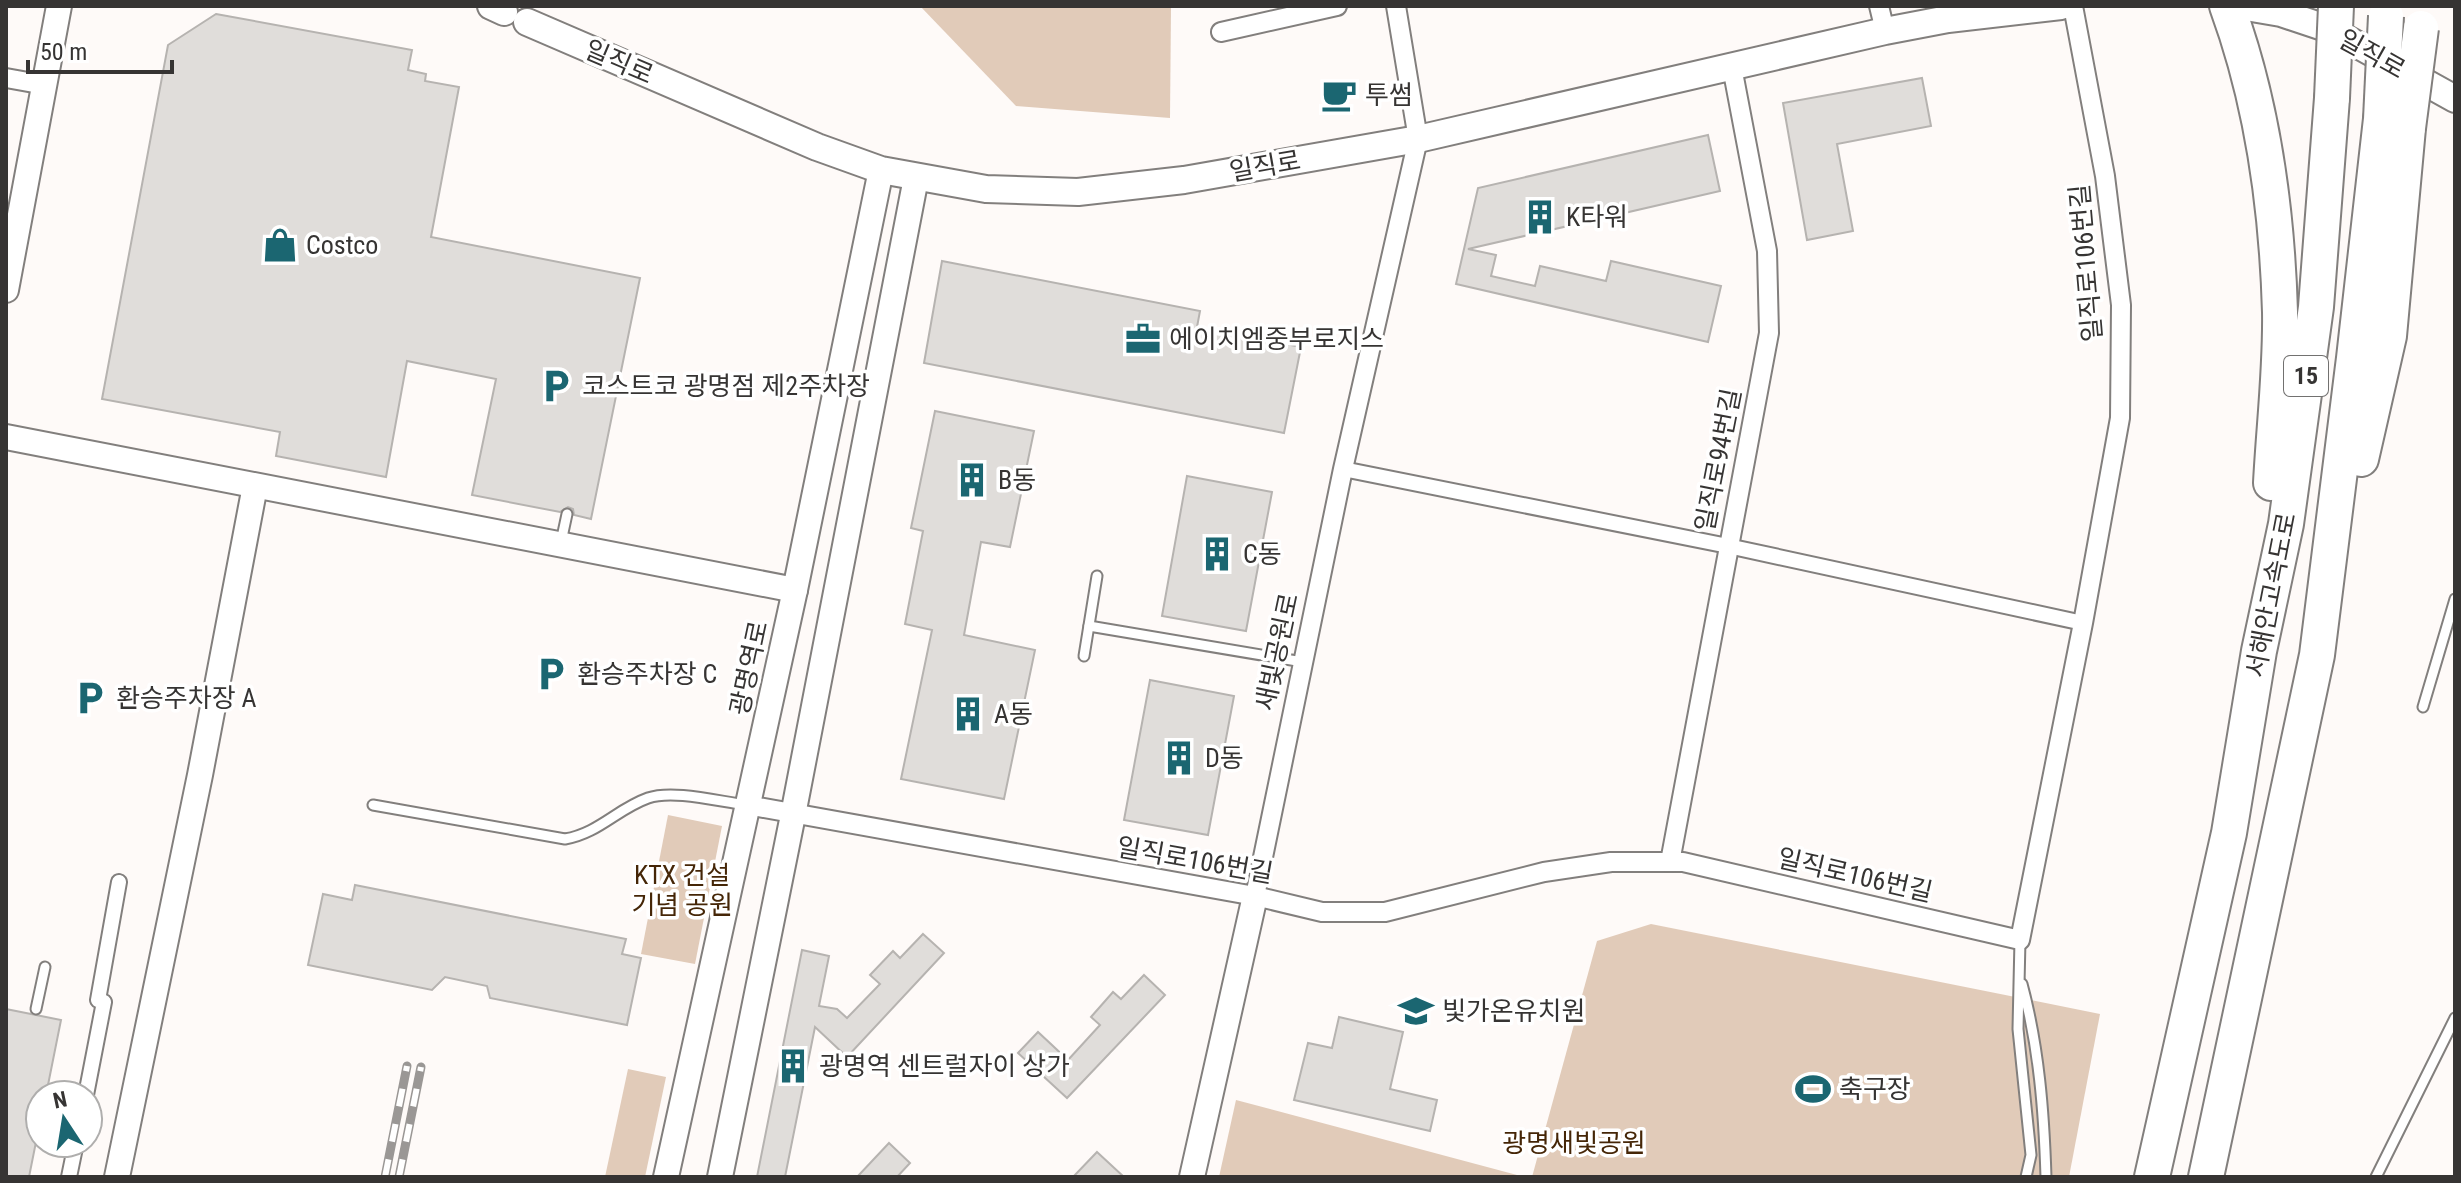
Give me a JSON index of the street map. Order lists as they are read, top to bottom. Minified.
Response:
{"streets":{"highway":["15","서해안고속도로"],"main road":["일직로"],"street":["일직로106번길","일직로94번길","새빛공원로","광명역로"]},"crossings":[["일직로","일직로94번길"],["일직로","새빛공원로"],["일직로","광명역로"],["일직로106번길","일직로94번길"],["일직로106번길","새빛공원로"],["일직로106번길","광명역로"]],"parks":["KTX 건설 기념 공원","광명새빛공원"],"places":{"cafe":["투썸"],"building":["K타워","B동","C동","A동","D동","광명역 센트럴자이 상가"],"shop":["Costco"],"office":["에이치엠중부로지스"],"parking":["코스트코 광명점 제2주차장","환승주차장 C","환승주차장 A"],"school or university":["빛가온유치원"],"sports":["축구장"]},"scale_bar":"50 m","north":"top"}
